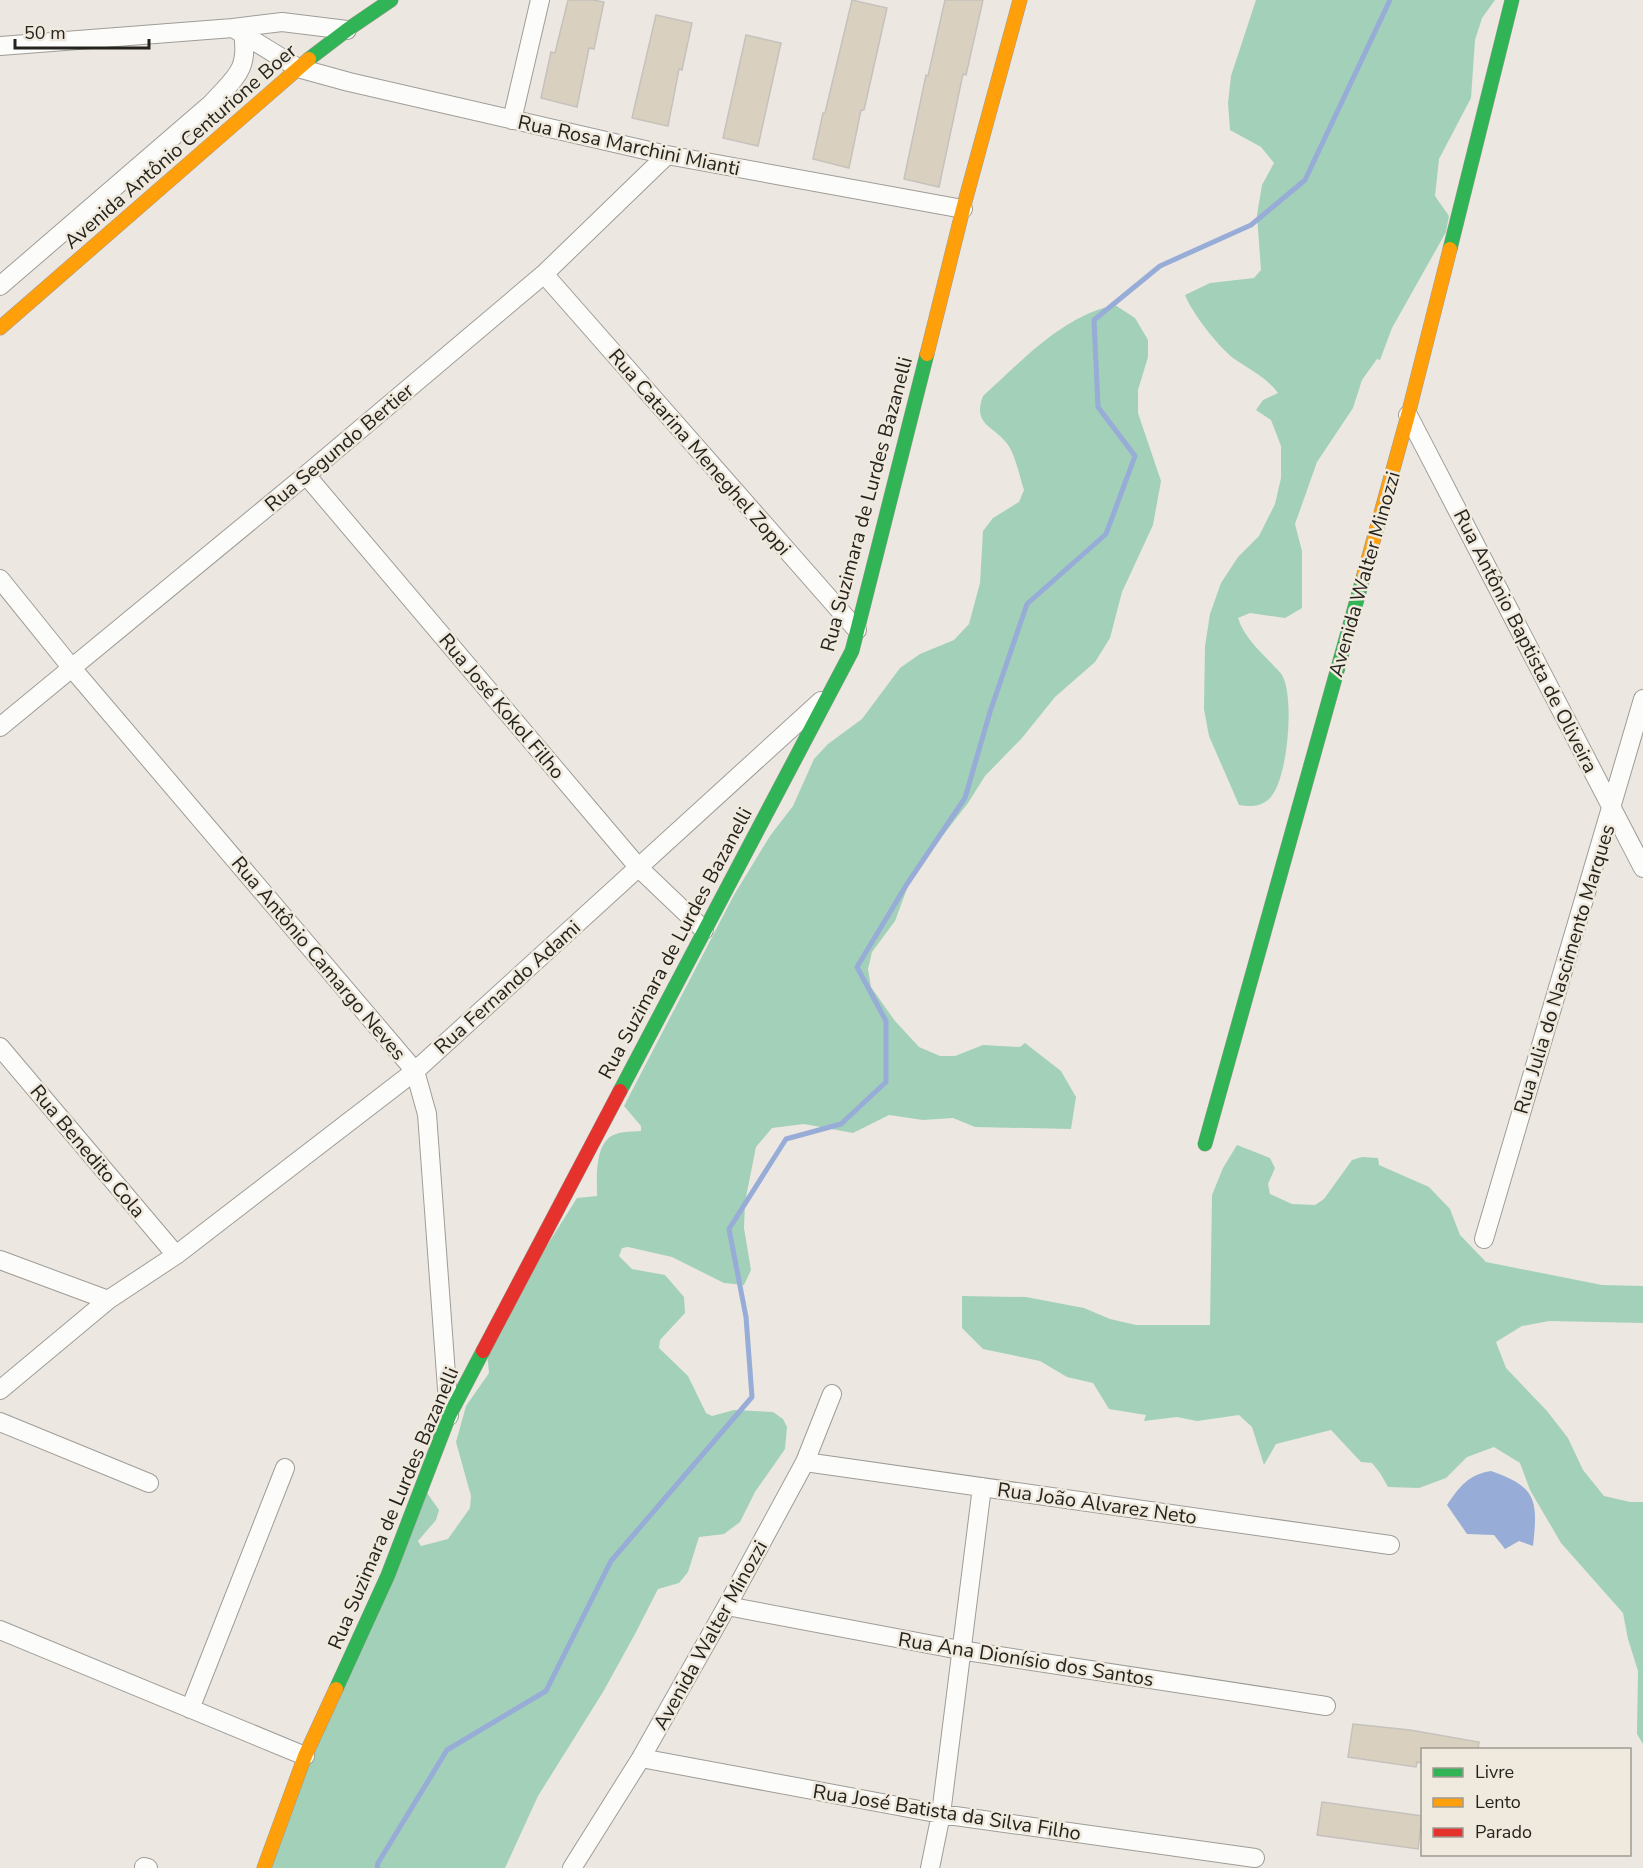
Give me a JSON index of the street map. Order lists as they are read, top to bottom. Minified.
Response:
{"streets":{"street":["Rua Rosa Marchini Mianti","Avenida Antônio Centurione Boer","Rua Segundo Bertier","Rua Catarina Meneghel Zoppi","Rua Suzimara de Lurdes Bazanelli","Avenida Walter Minozzi","Rua Antônio Baptista de Oliveira","Rua José Kokol Filho","Rua Antônio Camargo Neves","Rua Julia do Nascimento Marques","Rua Fernando Adami","Rua Benedito Cola","Rua João Alvarez Neto","Rua Ana Dionísio dos Santos","Rua José Batista da Silva Filho"]},"crossings":[["Rua Rosa Marchini Mianti","Avenida Antônio Centurione Boer"],["Rua Rosa Marchini Mianti","Rua Segundo Bertier"],["Rua Rosa Marchini Mianti","Rua Suzimara de Lurdes Bazanelli"],["Rua Segundo Bertier","Rua Catarina Meneghel Zoppi"],["Rua Segundo Bertier","Rua José Kokol Filho"],["Rua Segundo Bertier","Rua Antônio Camargo Neves"],["Rua Catarina Meneghel Zoppi","Rua Suzimara de Lurdes Bazanelli"],["Rua Suzimara de Lurdes Bazanelli","Rua José Kokol Filho"],["Rua Suzimara de Lurdes Bazanelli","Rua Antônio Camargo Neves"],["Rua Suzimara de Lurdes Bazanelli","Rua Fernando Adami"],["Avenida Walter Minozzi","Rua Antônio Baptista de Oliveira"],["Avenida Walter Minozzi","Rua João Alvarez Neto"],["Avenida Walter Minozzi","Rua Ana Dionísio dos Santos"],["Avenida Walter Minozzi","Rua José Batista da Silva Filho"],["Rua Antônio Baptista de Oliveira","Rua Julia do Nascimento Marques"],["Rua José Kokol Filho","Rua Fernando Adami"],["Rua Antônio Camargo Neves","Rua Fernando Adami"],["Rua Fernando Adami","Rua Benedito Cola"]],"legend":["Livre","Lento","Parado"],"scale_bar":"50 m"}
